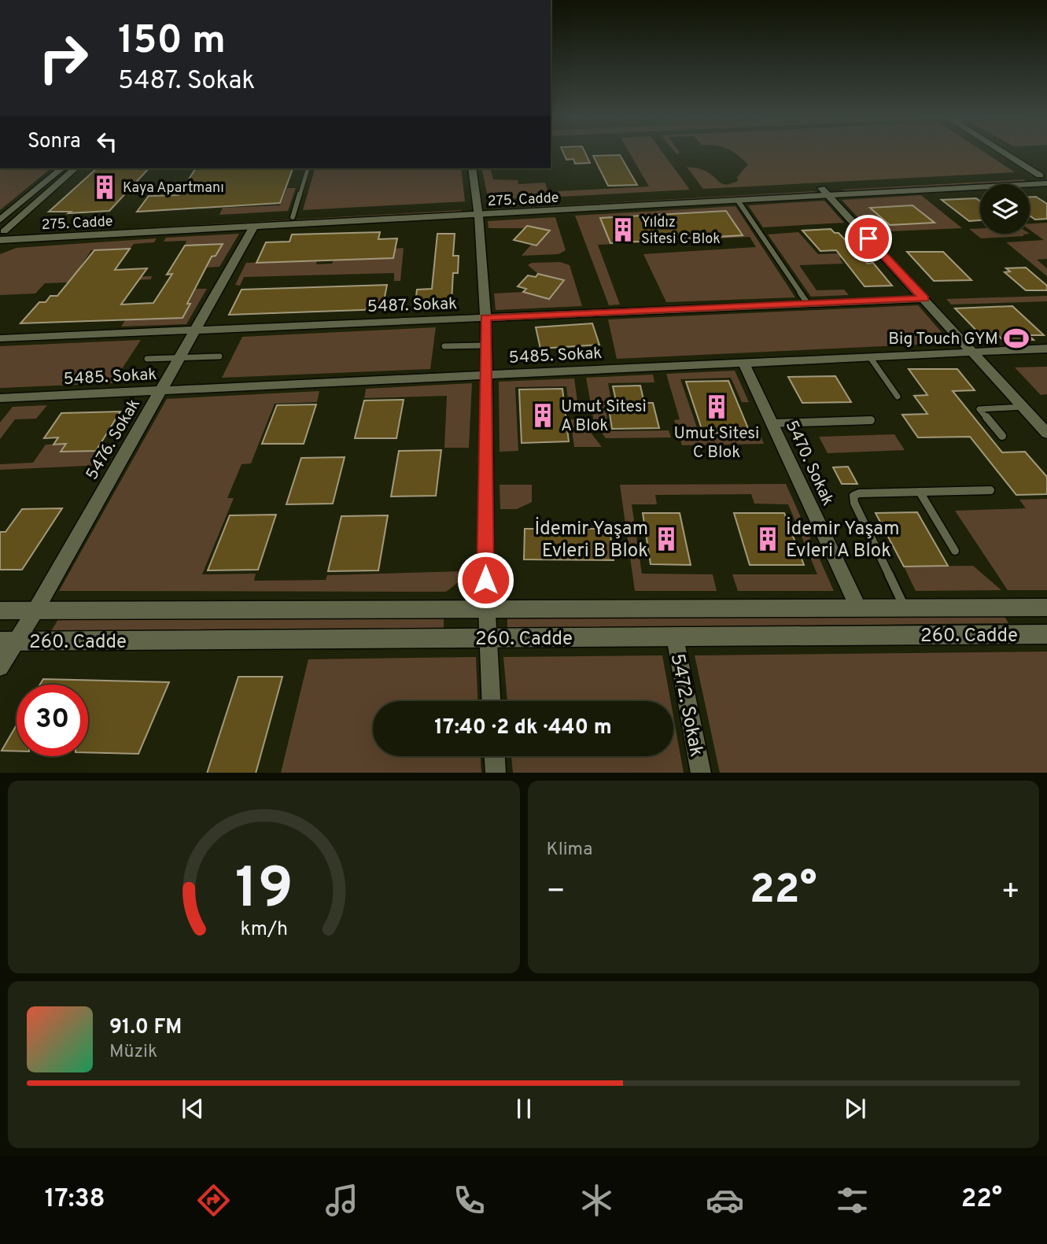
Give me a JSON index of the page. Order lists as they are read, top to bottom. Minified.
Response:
{"streets":{"street":["275. Cadde","5487. Sokak","5485. Sokak","5476. Sokak","5470. Sokak","260. Cadde","5472. Sokak"]},"crossings":[["275. Cadde","5476. Sokak"],["5487. Sokak","5476. Sokak"],["5485. Sokak","5476. Sokak"],["5485. Sokak","5470. Sokak"],["5476. Sokak","260. Cadde"],["5470. Sokak","260. Cadde"],["260. Cadde","5472. Sokak"]],"places":{"building":["Kaya Apartmanı","Yıldız Sitesi C Blok","Umut Sitesi C Blok","Umut Sitesi A Blok","İdemir Yaşam Evleri B Blok","İdemir Yaşam Evleri A Blok"],"sports":["Big Touch GYM"]},"page":{"turn":["150 m","5487. Sokak"],"then":"Sonra","limit":"30","trip":"17:40 · 2 dk · 440 m","tile":"Klima","heat":["−","22°","+"],"song":["91.0 FM","Müzik"],"tabs":["17:38","22°"],"gauge":["19","km/h"]}}
